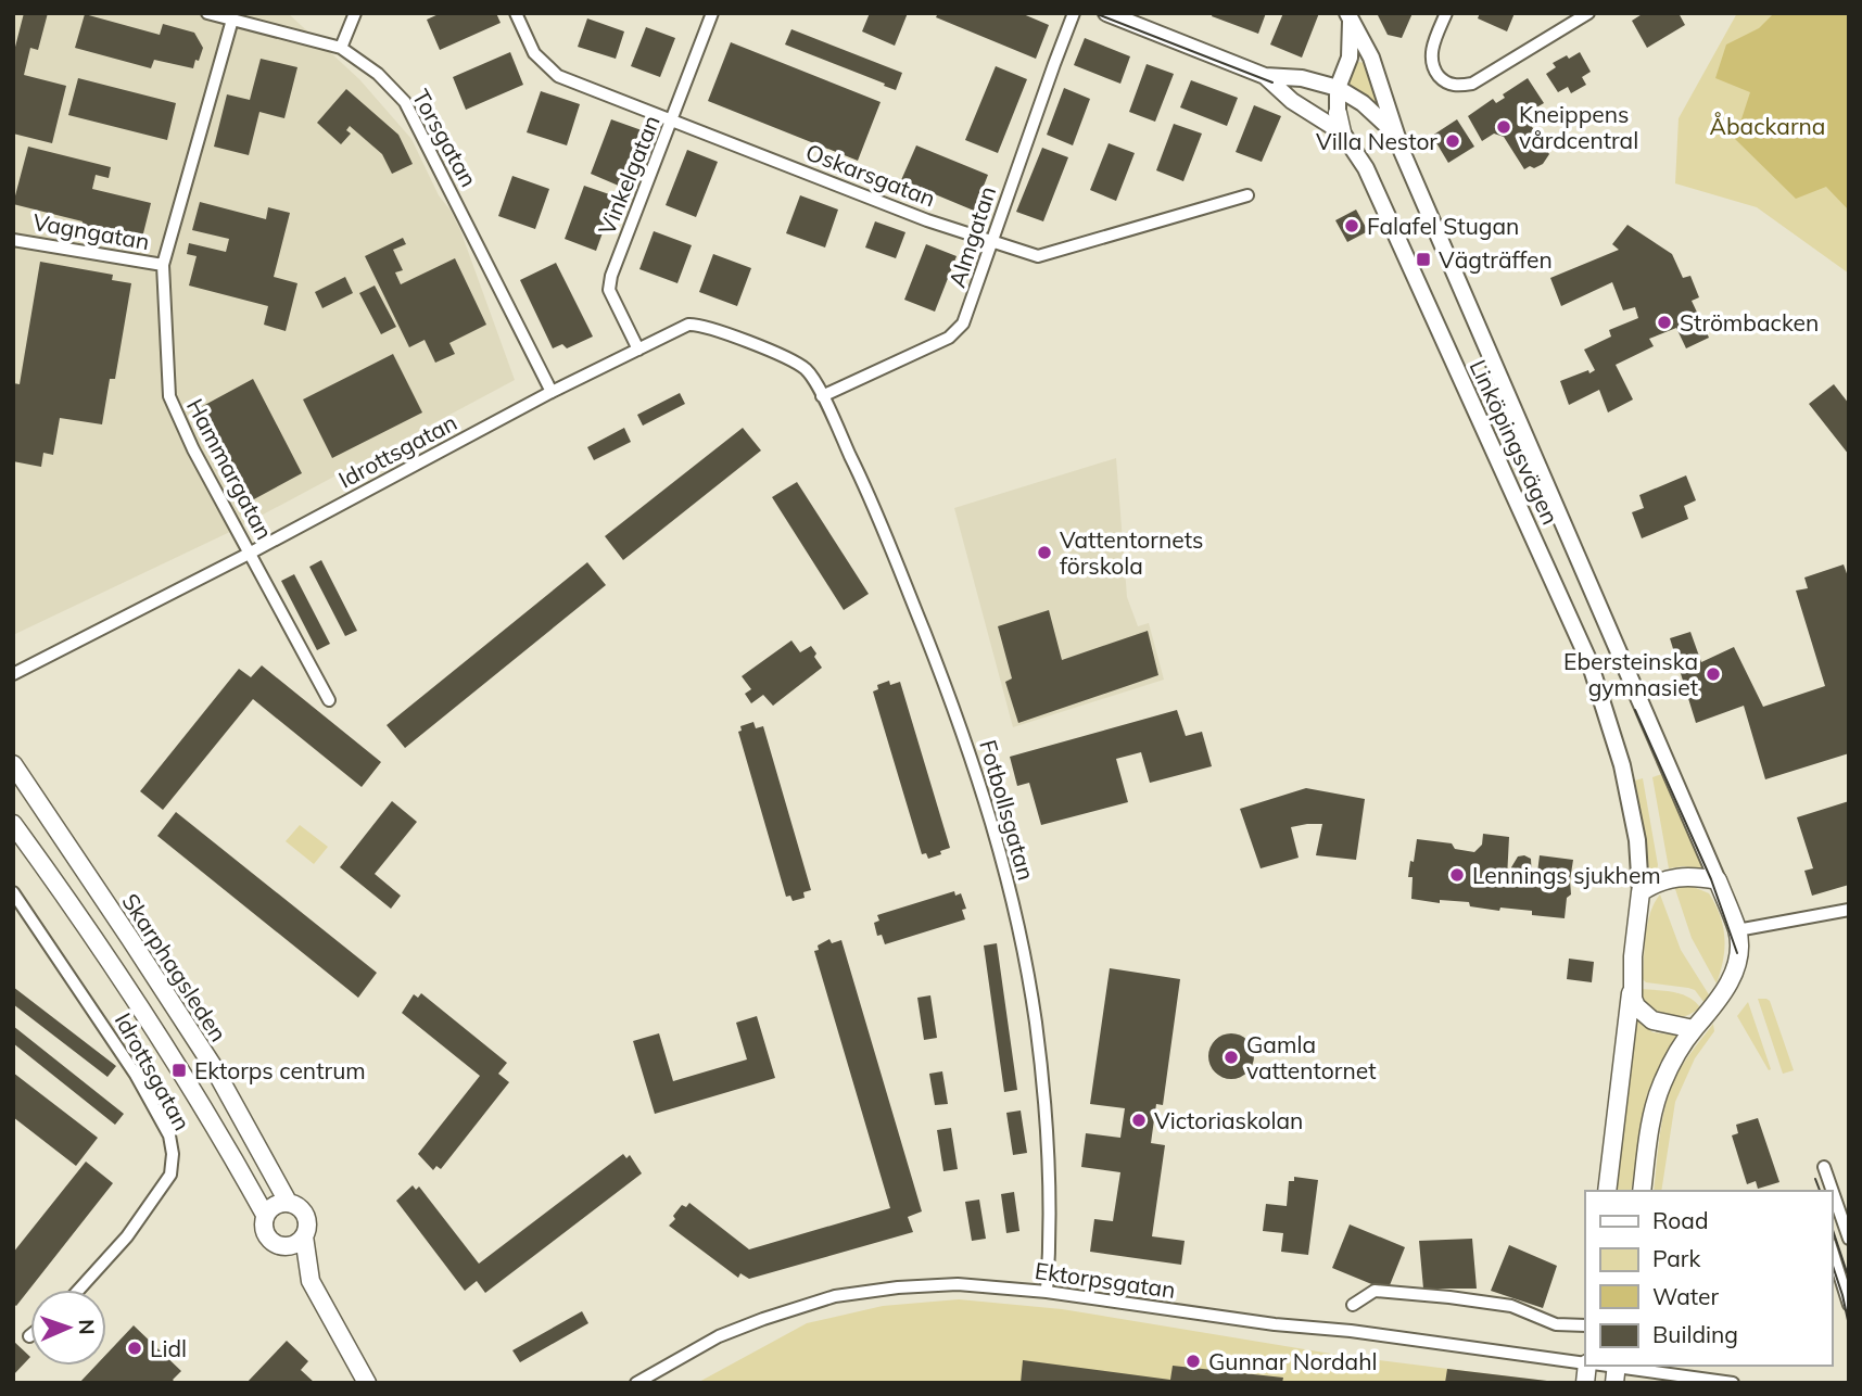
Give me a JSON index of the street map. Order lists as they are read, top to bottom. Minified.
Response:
{"streets":{"main road":["Linköpingsvägen","Skarphagsleden"],"street":["Torsgatan","Vinkelgatan","Oskarsgatan","Vagngatan","Almgatan","Idrottsgatan","Hammargatan","Fotbollsgatan","Ektorpsgatan"]},"crossings":[["Torsgatan","Idrottsgatan"],["Torsgatan","Hammargatan"],["Vinkelgatan","Oskarsgatan"],["Vinkelgatan","Idrottsgatan"],["Oskarsgatan","Almgatan"],["Vagngatan","Hammargatan"],["Almgatan","Fotbollsgatan"],["Idrottsgatan","Hammargatan"],["Idrottsgatan","Fotbollsgatan"],["Fotbollsgatan","Ektorpsgatan"]],"parks":["Åbackarna"],"places":{"other":["Kneippens vårdcentral","Villa Nestor","Falafel Stugan","Strömbacken","Vattentornets förskola","Ebersteinska gymnasiet","Lennings sjukhem","Gamla vattentornet","Victoriaskolan","Lidl","Gunnar Nordahl"],"transit":["Vägträffen","Ektorps centrum"]},"legend":["Road","Park","Water","Building"],"north":"right"}
